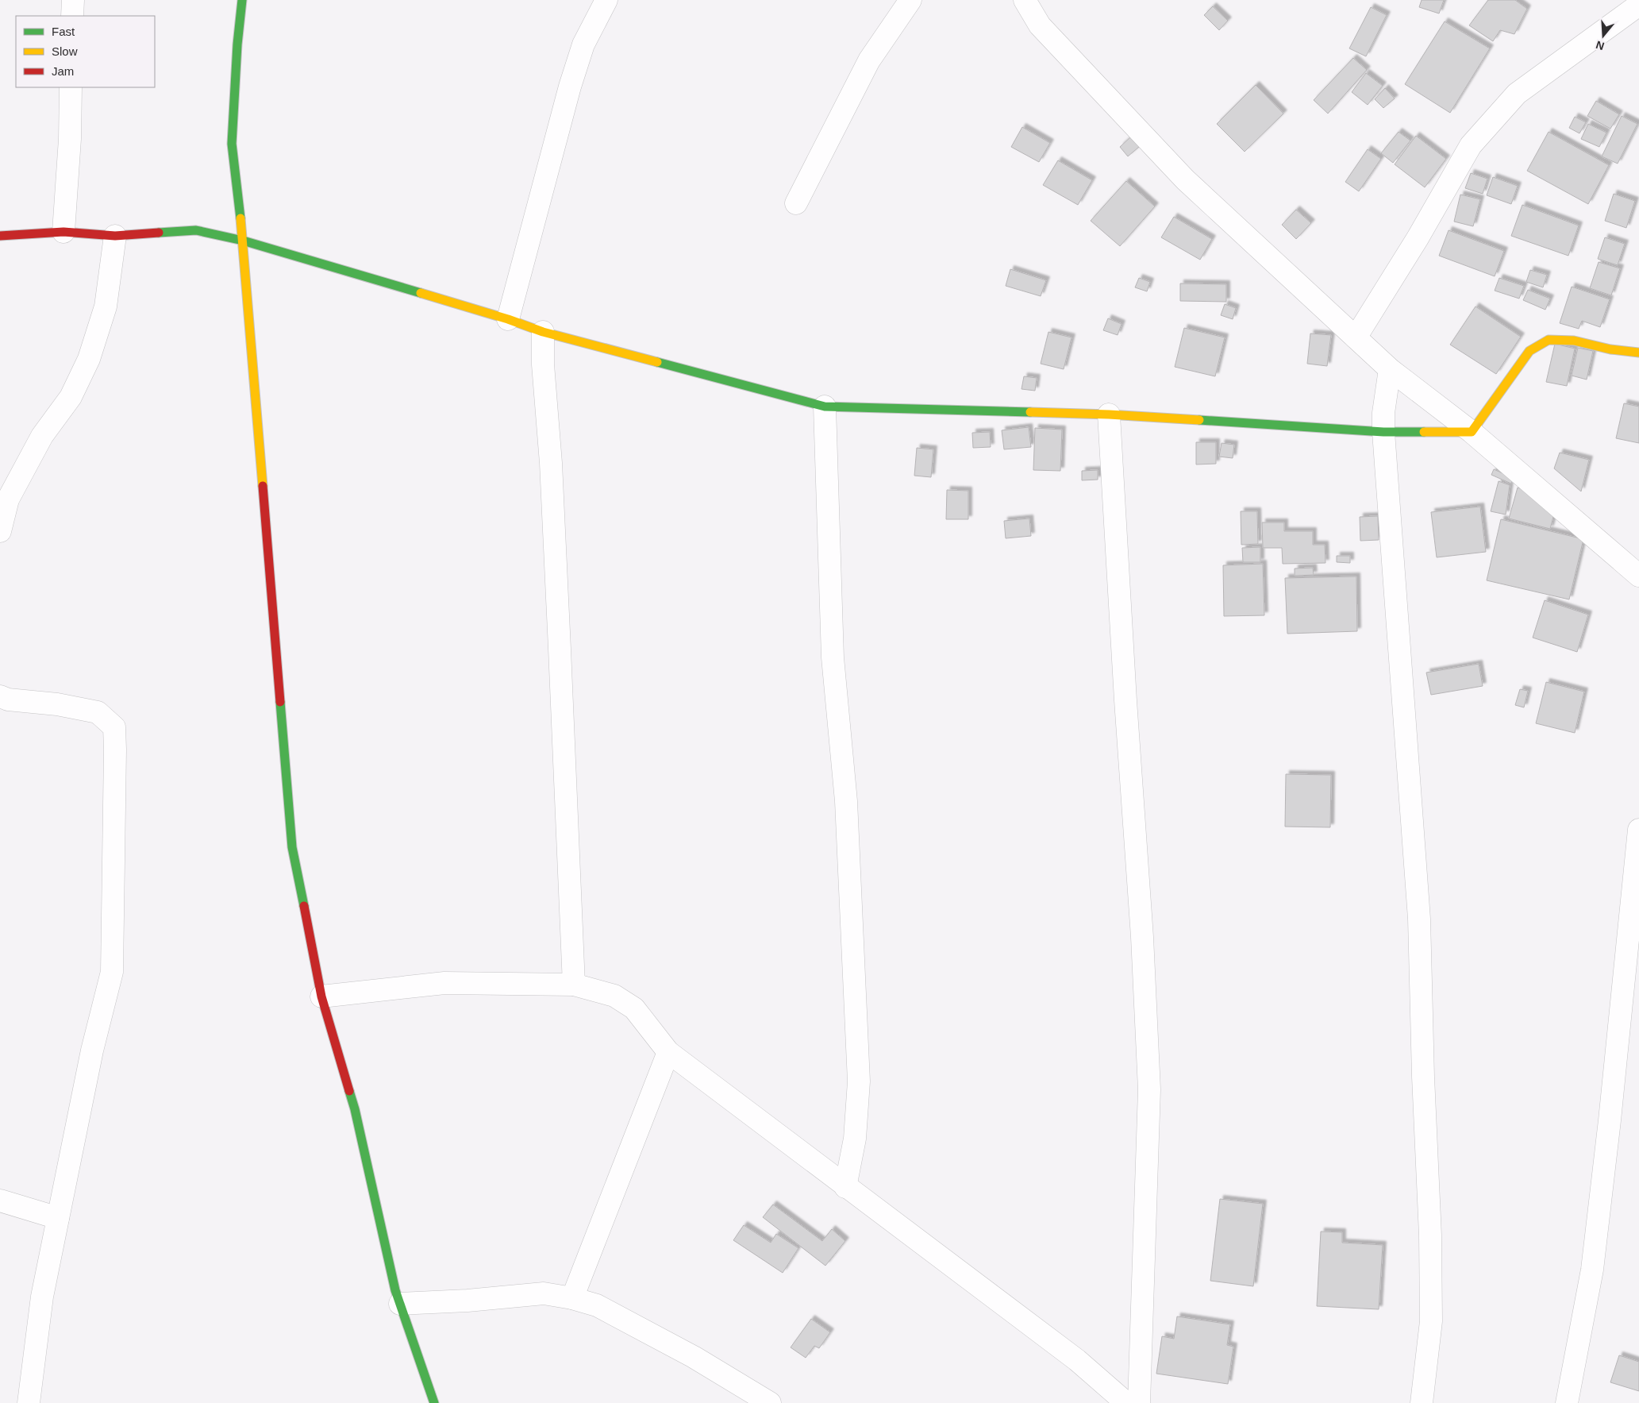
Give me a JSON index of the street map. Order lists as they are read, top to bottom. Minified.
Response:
{"legend":["Fast","Slow","Jam"],"north":"bottom"}
